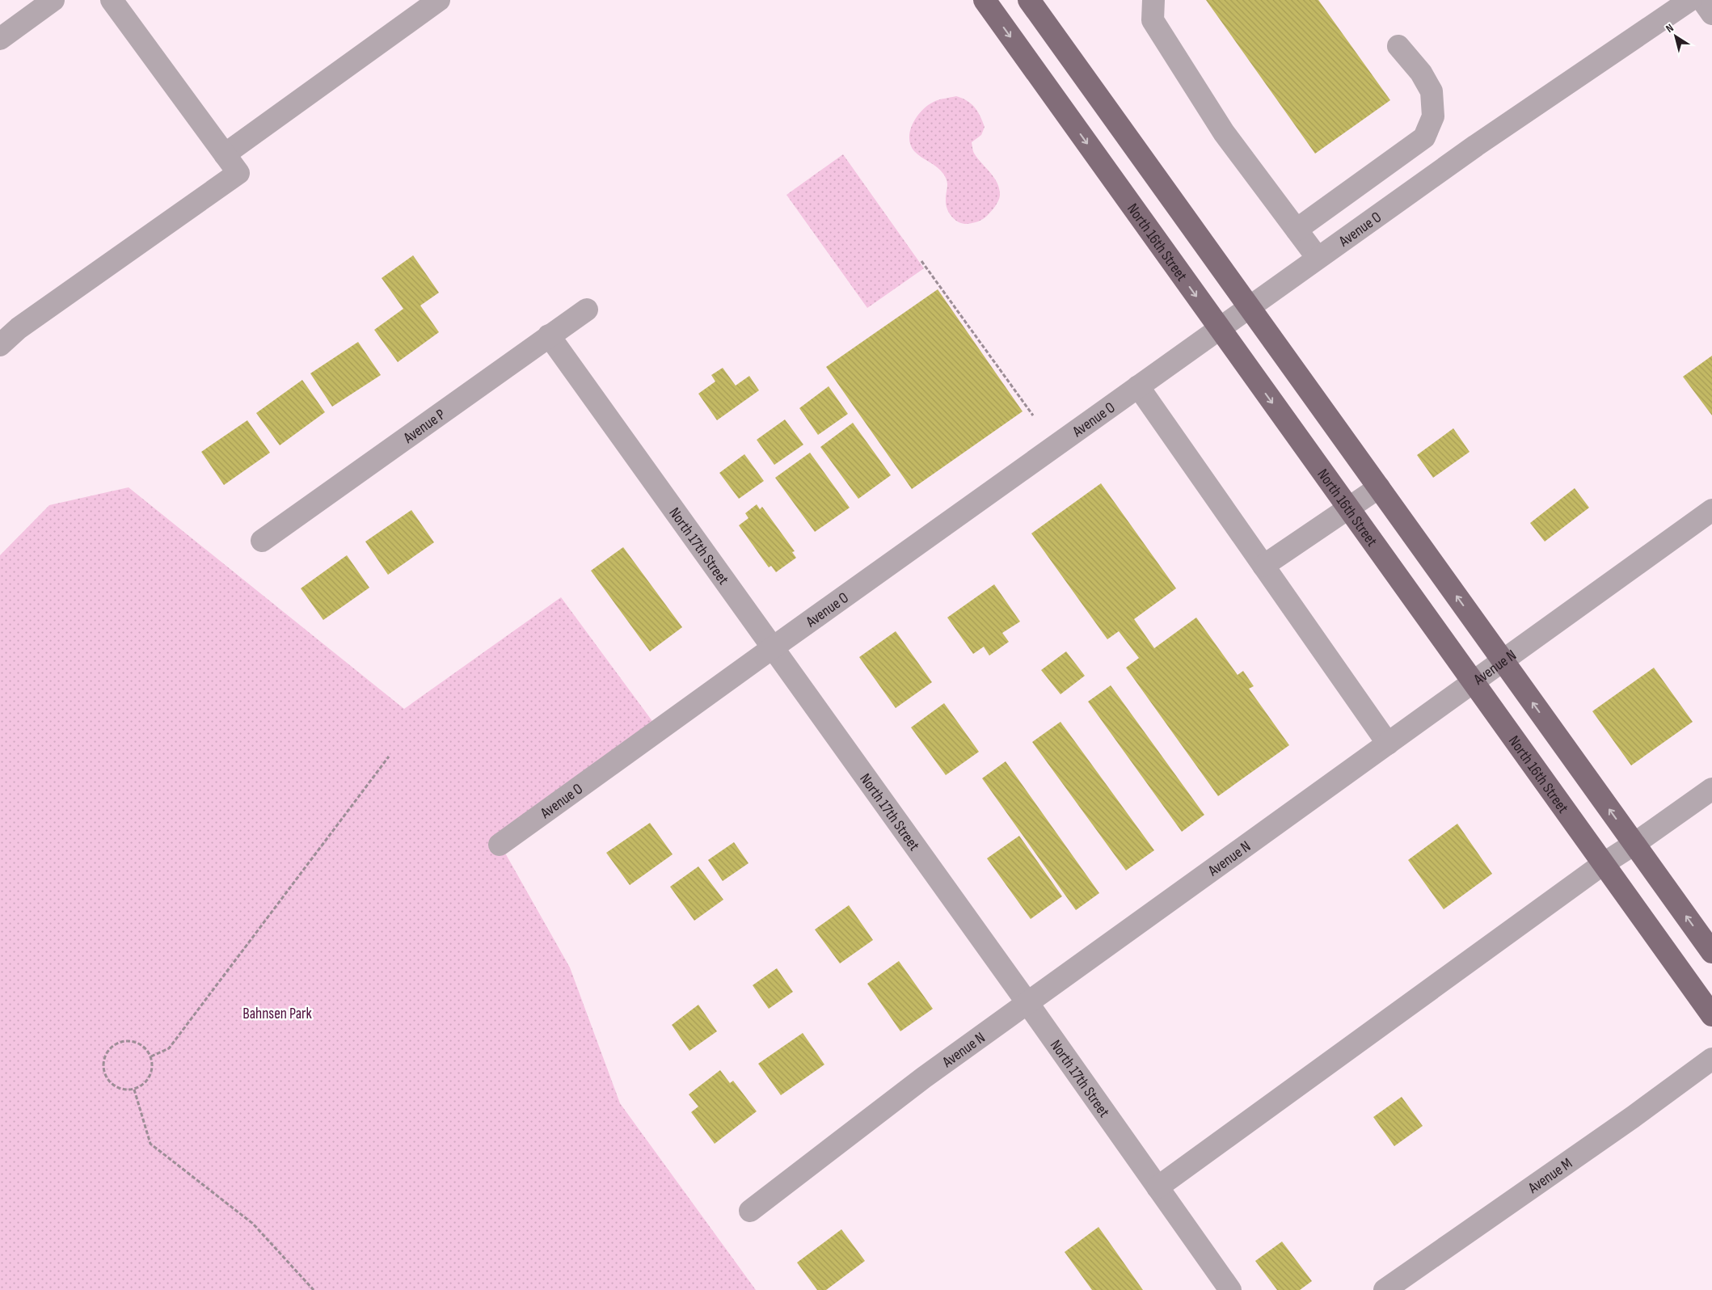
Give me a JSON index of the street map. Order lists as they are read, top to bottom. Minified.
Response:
{"streets":{"main road":["North 16th Street"],"street":["Avenue O","Avenue P","North 17th Street","Avenue N","Avenue M"]},"crossings":[["Avenue O","North 16th Street"],["Avenue O","North 17th Street"],["North 16th Street","Avenue N"],["Avenue P","North 17th Street"],["North 17th Street","Avenue N"]],"parks":["Bahnsen Park"],"north":"top left"}
